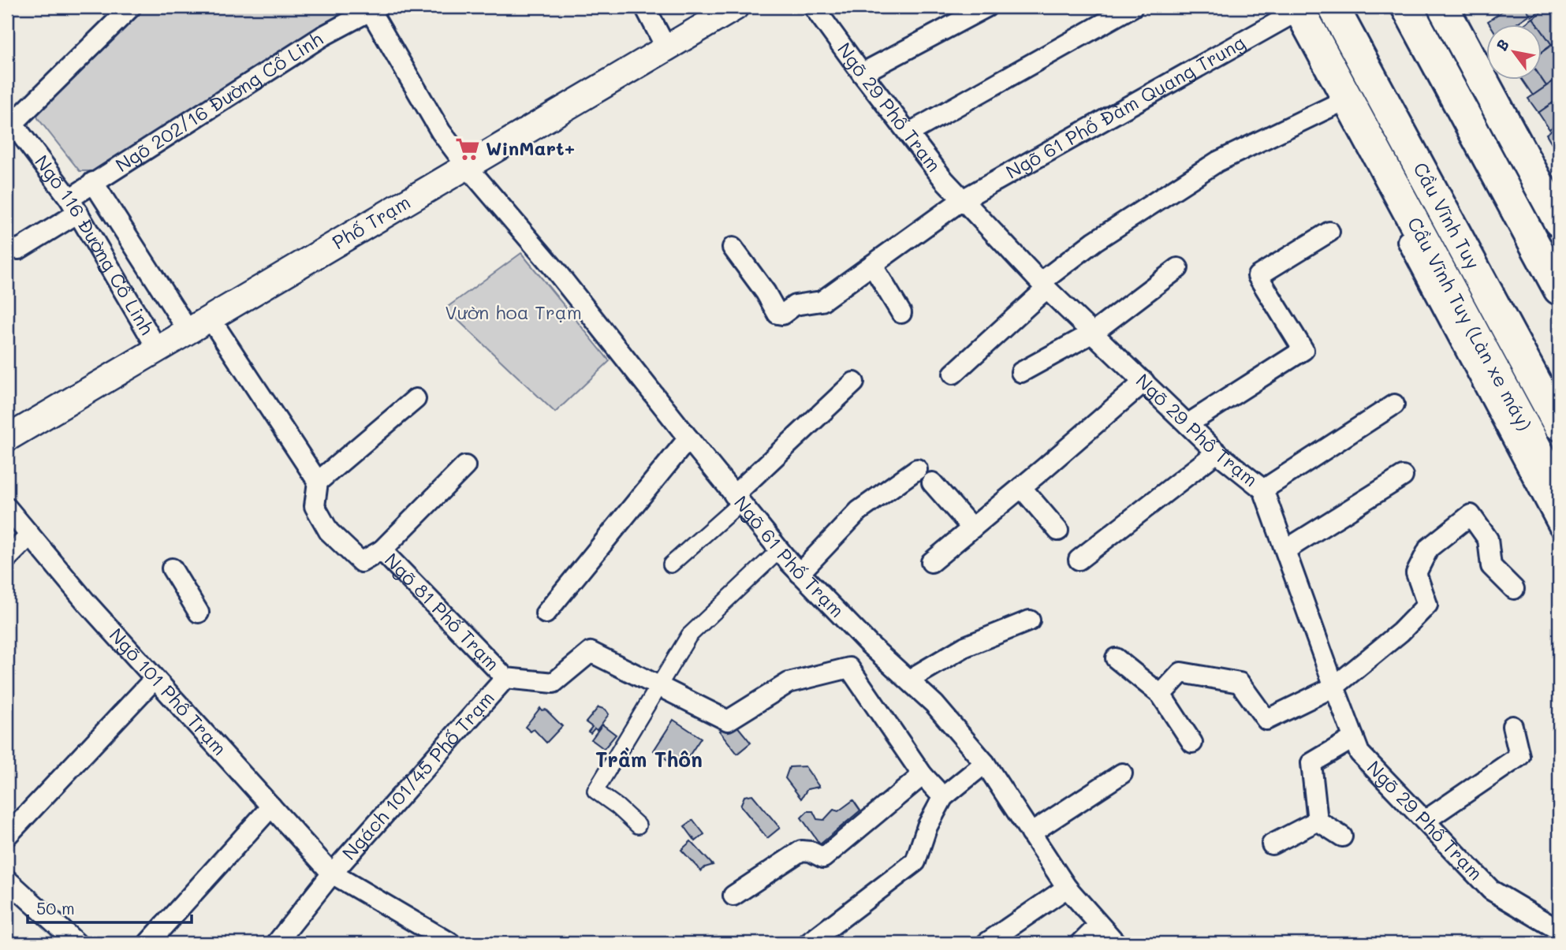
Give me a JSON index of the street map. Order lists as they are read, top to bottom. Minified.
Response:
{"streets":{"highway":["Cầu Vĩnh Tuy","Cầu Vĩnh Tuy (Làn xe máy)"],"street":["Ngõ 202/16 Đường Cổ Linh","Ngõ 29 Phố Trạm","Ngõ 61 Phố Đàm Quang Trung","Phố Trạm","Ngõ 116 Đường Cổ Linh","Ngõ 61 Phố Trạm","Ngõ 81 Phố Trạm","Ngõ 101 Phố Trạm","Ngách 101/45 Phố Trạm"]},"crossings":[["Ngõ 202/16 Đường Cổ Linh","Ngõ 116 Đường Cổ Linh"],["Ngõ 202/16 Đường Cổ Linh","Ngõ 61 Phố Trạm"],["Ngõ 29 Phố Trạm","Ngõ 61 Phố Đàm Quang Trung"],["Ngõ 61 Phố Đàm Quang Trung","Cầu Vĩnh Tuy (Làn xe máy)"],["Phố Trạm","Ngõ 116 Đường Cổ Linh"],["Phố Trạm","Ngõ 61 Phố Trạm"],["Ngõ 81 Phố Trạm","Ngách 101/45 Phố Trạm"],["Ngõ 101 Phố Trạm","Ngách 101/45 Phố Trạm"]],"districts":["Trầm Thôn"],"parks":["Vườn hoa Trạm"],"places":{"supermarket":["WinMart+"]},"scale_bar":"50 m","north":"top left"}
